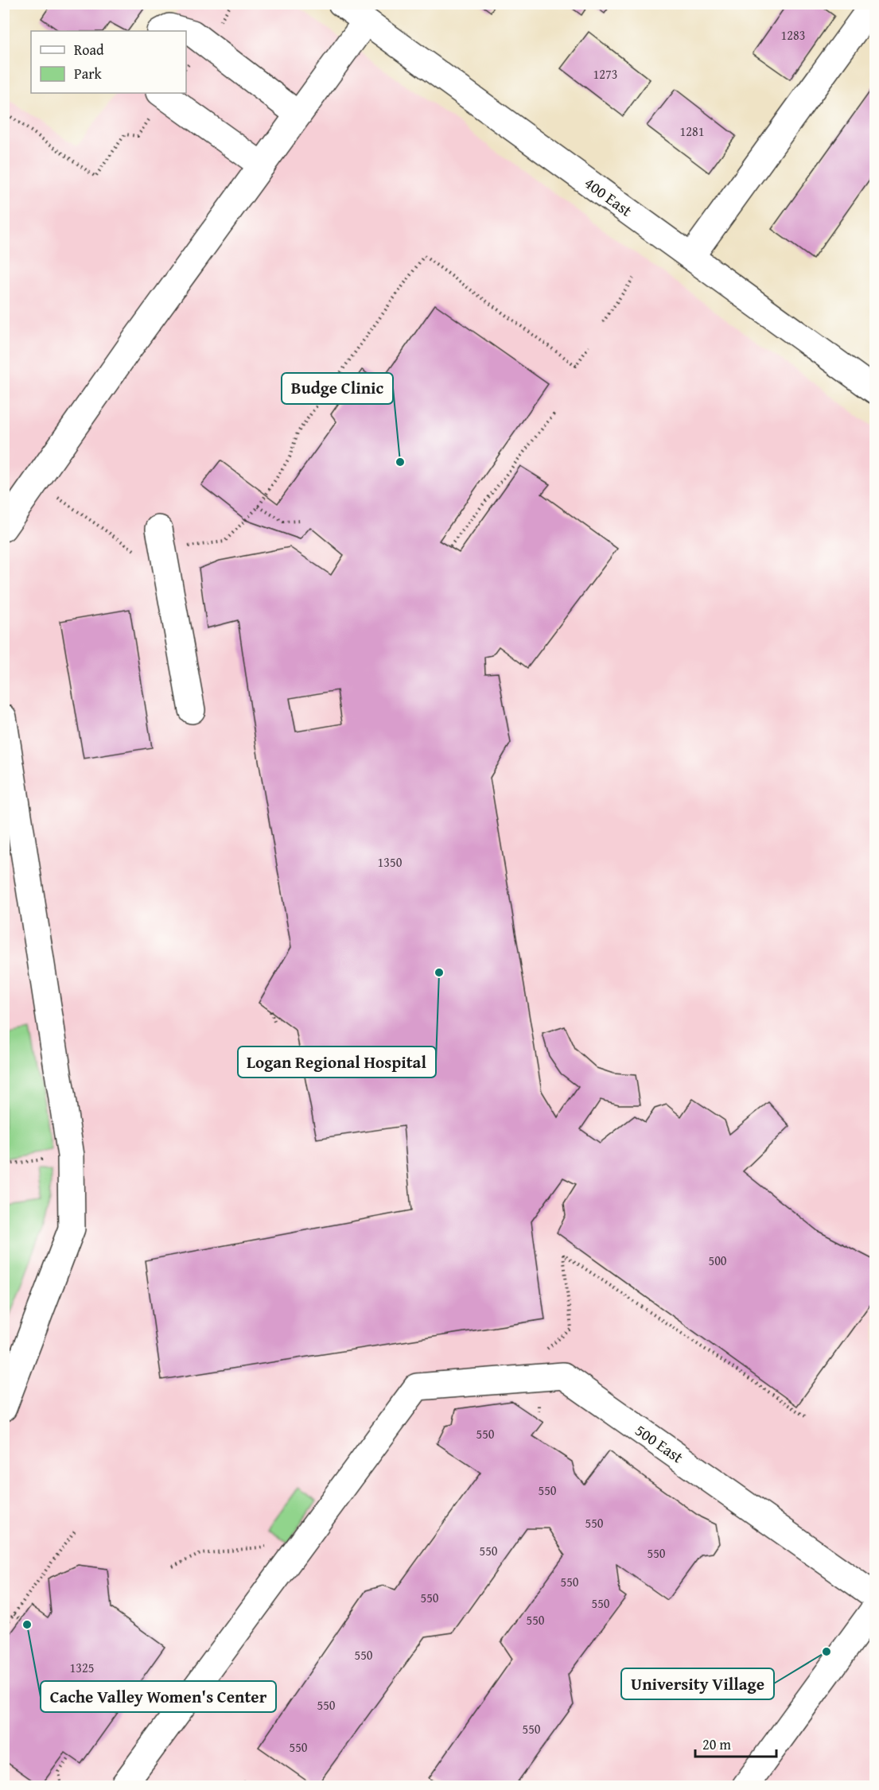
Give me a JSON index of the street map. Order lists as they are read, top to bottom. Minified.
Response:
{"streets":{"street":["400 East","500 East"]},"places":["Budge Clinic","Logan Regional Hospital","Cache Valley Women's Center","University Village"],"house_numbers":["1283","1273","1281","1350","500","550","550","550","550","550","550","550","550","550","550","1325","550","550","550"],"legend":["Road","Park"],"scale_bar":"20 m"}
